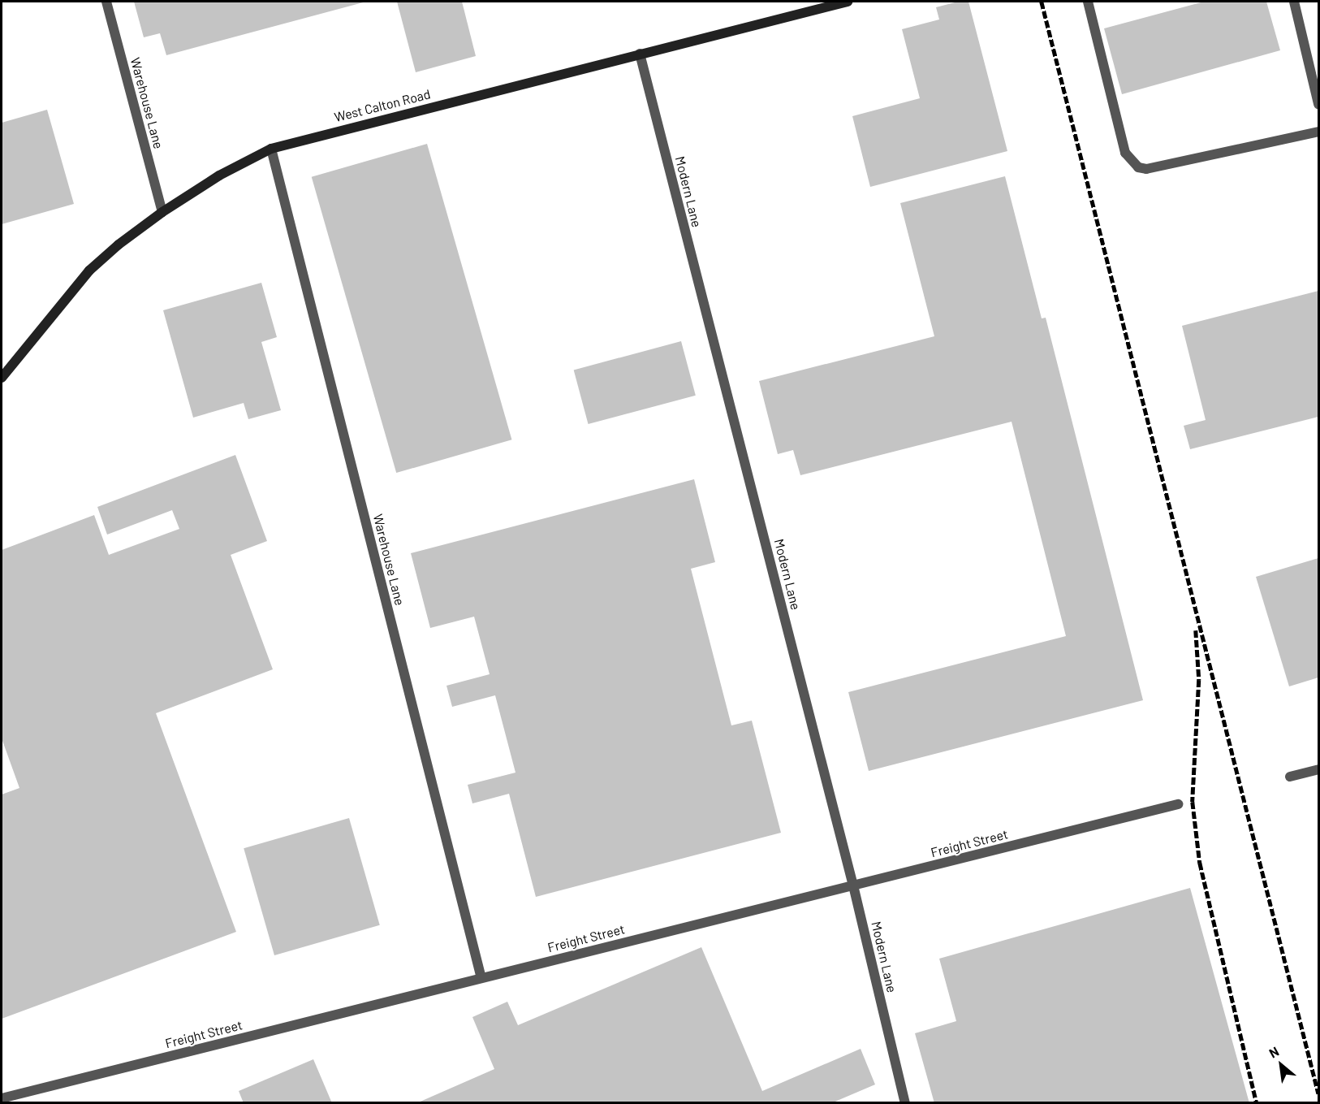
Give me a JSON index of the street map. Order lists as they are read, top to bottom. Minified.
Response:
{"streets":{"main road":["West Calton Road"],"street":["Warehouse Lane","Modern Lane","Freight Street"]},"crossings":[["Warehouse Lane","West Calton Road"],["Warehouse Lane","Freight Street"],["West Calton Road","Modern Lane"],["Modern Lane","Freight Street"]],"north":"top left"}
